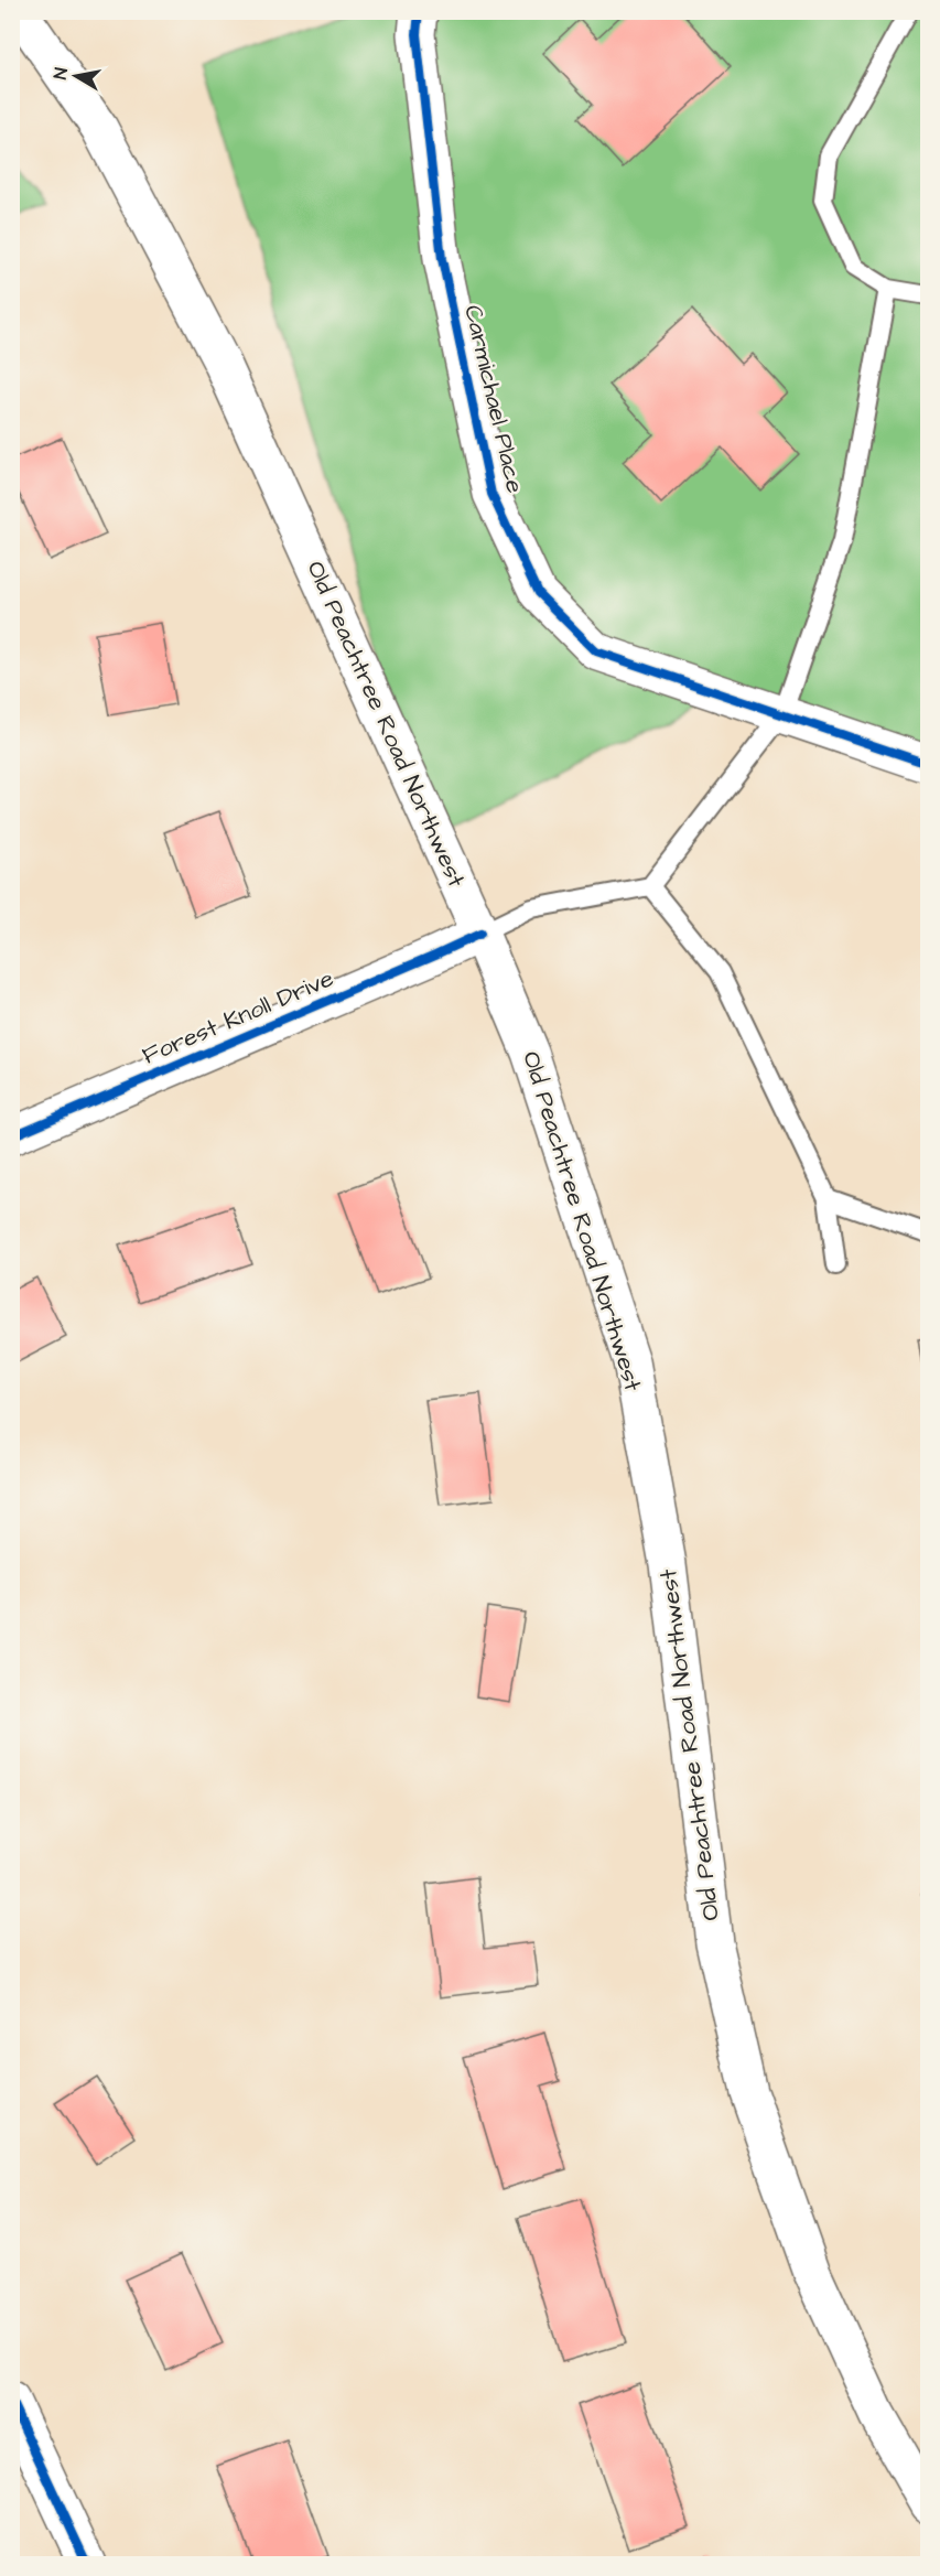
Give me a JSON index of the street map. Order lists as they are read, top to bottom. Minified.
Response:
{"streets":{"main road":["Carmichael Place","Old Peachtree Road Northwest","Forest Knoll Drive"]},"crossings":[["Old Peachtree Road Northwest","Forest Knoll Drive"]],"north":"left"}
